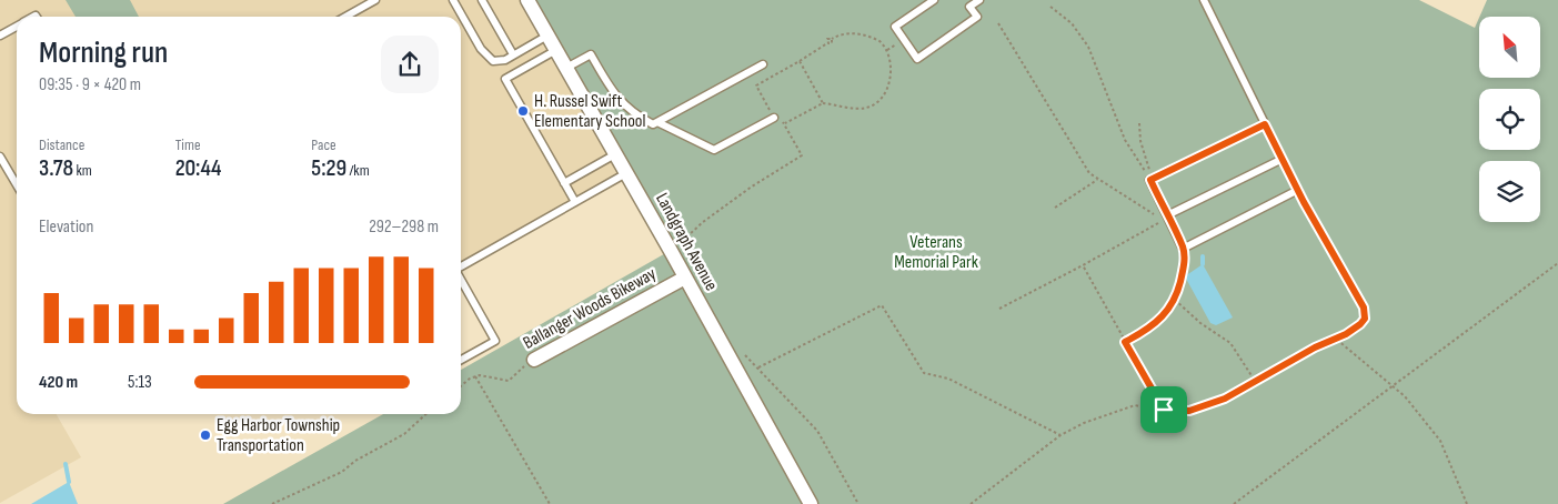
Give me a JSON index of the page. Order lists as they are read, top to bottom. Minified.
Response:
{"streets":{"street":["Landgraph Avenue","Ballanger Woods Bikeway"]},"crossings":[["Landgraph Avenue","Ballanger Woods Bikeway"]],"parks":["Veterans Memorial Park"],"places":["H. Russel Swift Elementary School","Egg Harbor Township Transportation"],"north":"top left","page":{"heading":["Morning run","09:35 · 9 × 420 m"],"stats":[["Distance","3.78 km"],["Time","20:44"],["Pace","5:29 /km"]],"chart":["Elevation","292–298 m"],"list":[{"name":"420 m","note":"5:13"}]}}
